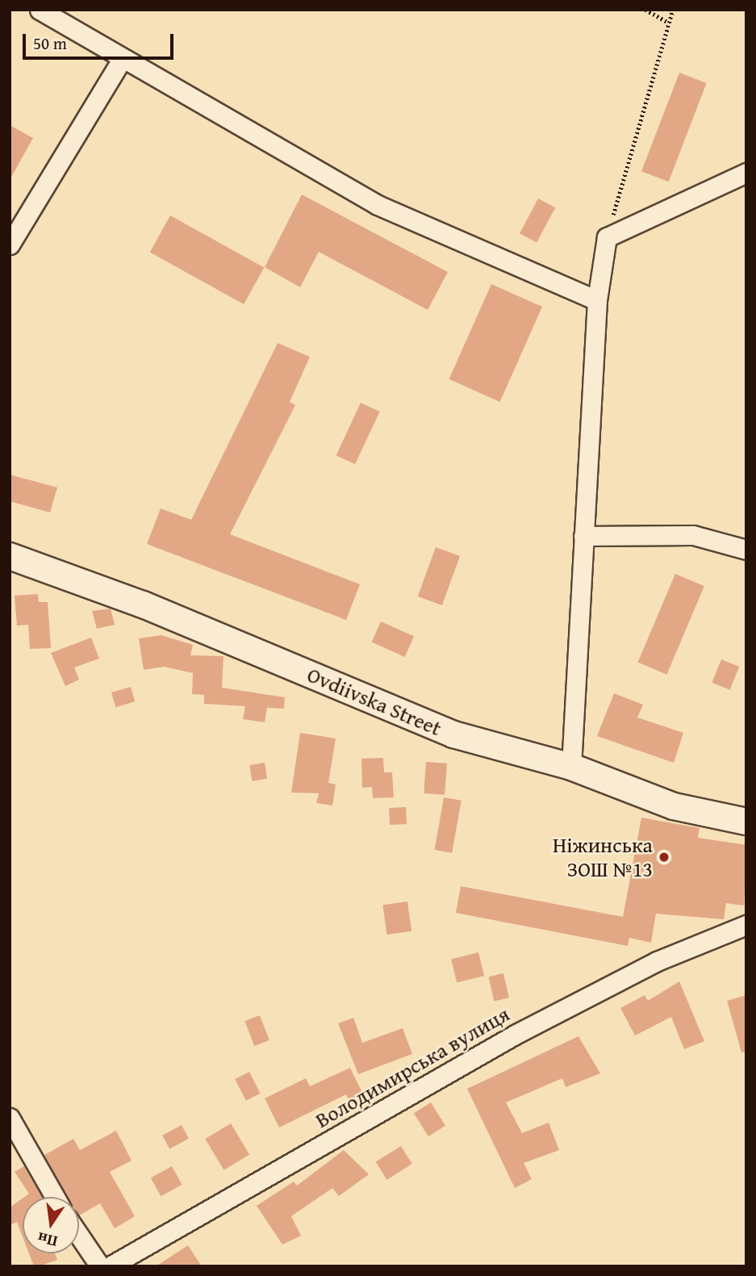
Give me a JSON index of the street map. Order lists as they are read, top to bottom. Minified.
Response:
{"streets":{"main road":["Ovdiivska Street"],"street":["Володимирська вулиця"]},"places":["Ніжинська ЗОШ №13"],"scale_bar":"50 m","north":"bottom"}
